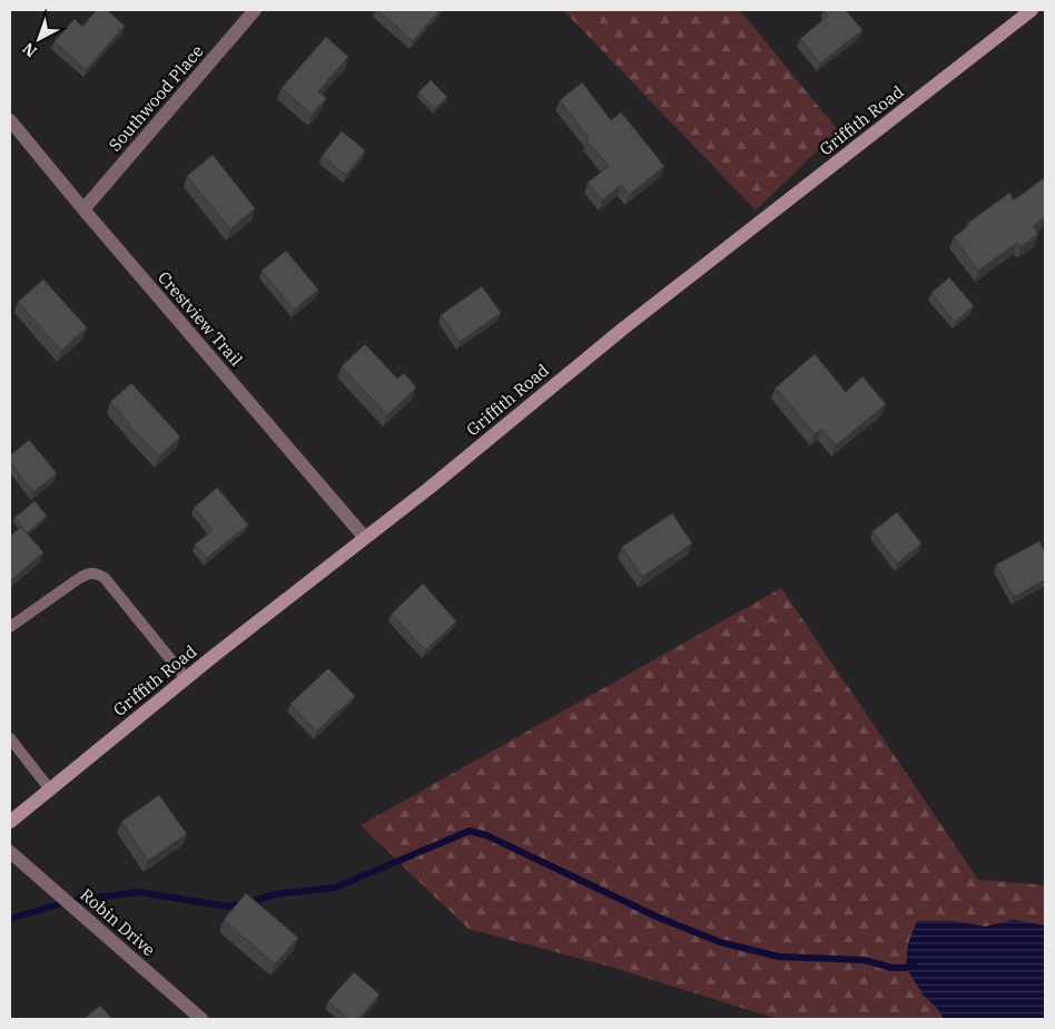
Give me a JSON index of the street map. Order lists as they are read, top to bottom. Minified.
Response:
{"streets":{"street":["Southwood Place","Griffith Road","Crestview Trail","Robin Drive"]},"crossings":[["Southwood Place","Crestview Trail"],["Griffith Road","Crestview Trail"]],"north":"bottom left"}
